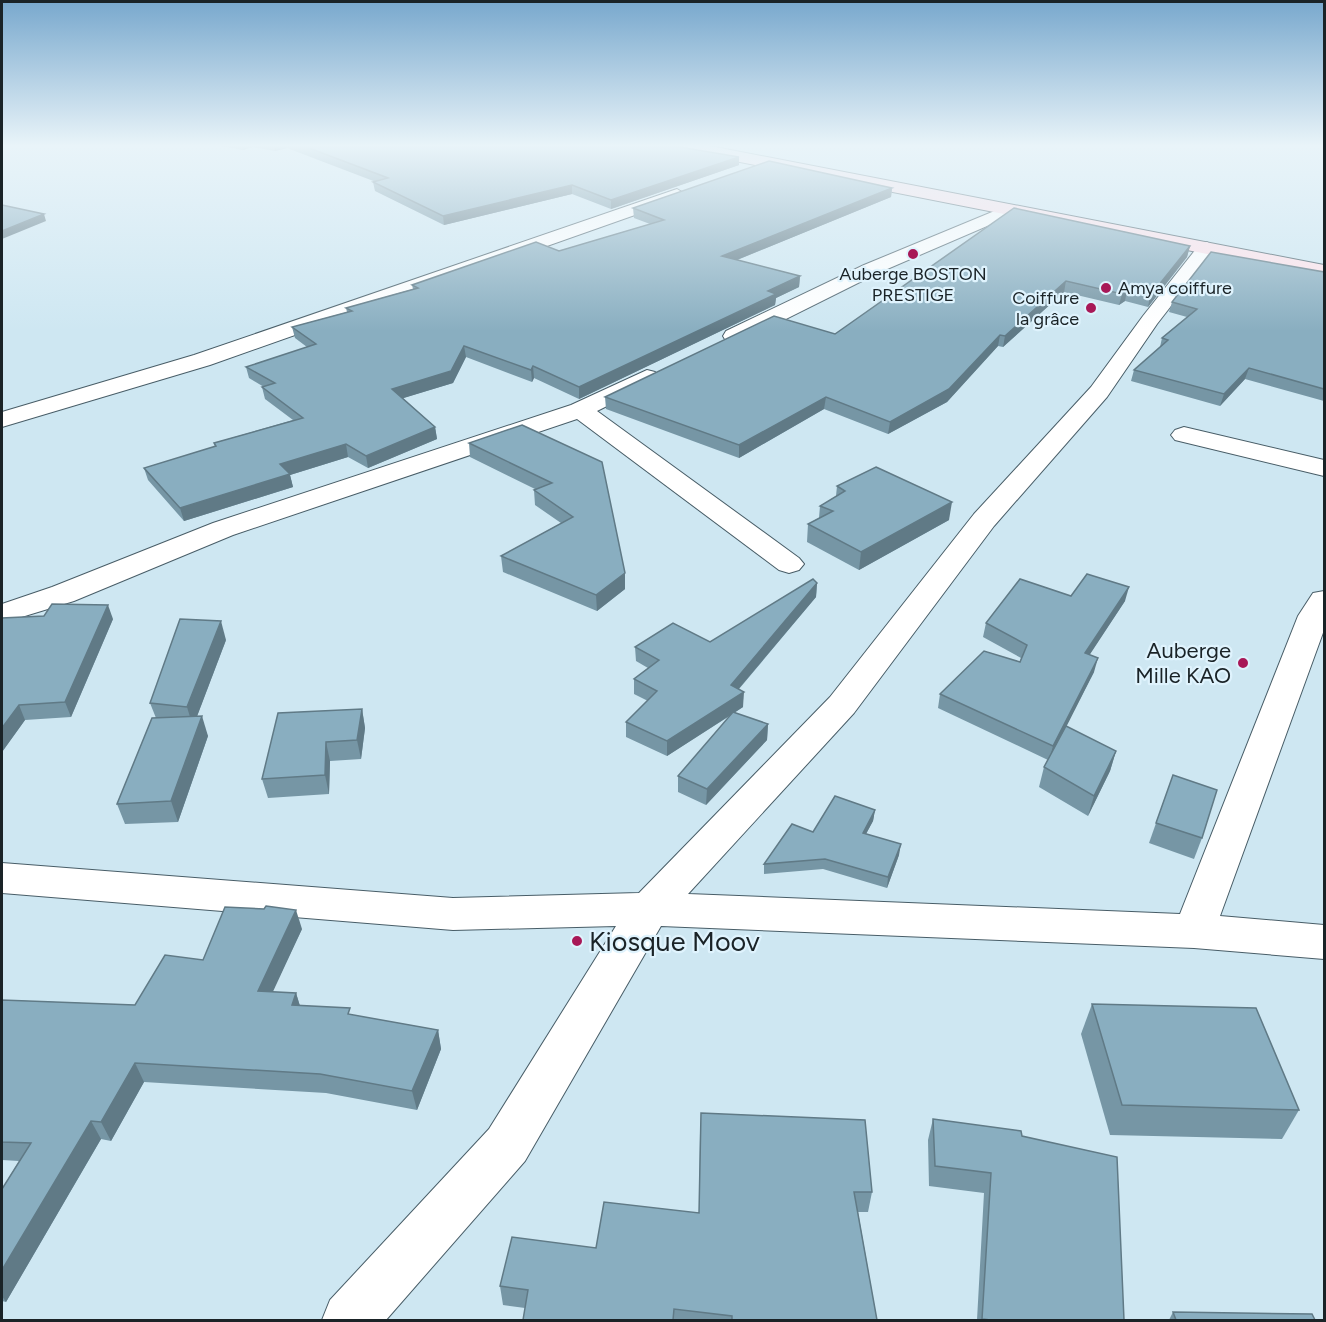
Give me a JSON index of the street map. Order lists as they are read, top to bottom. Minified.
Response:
{"places":["Auberge BOSTON PRESTIGE","Amya coiffure","Coiffure la grâce","Auberge Mille KAO","Kiosque Moov"]}
